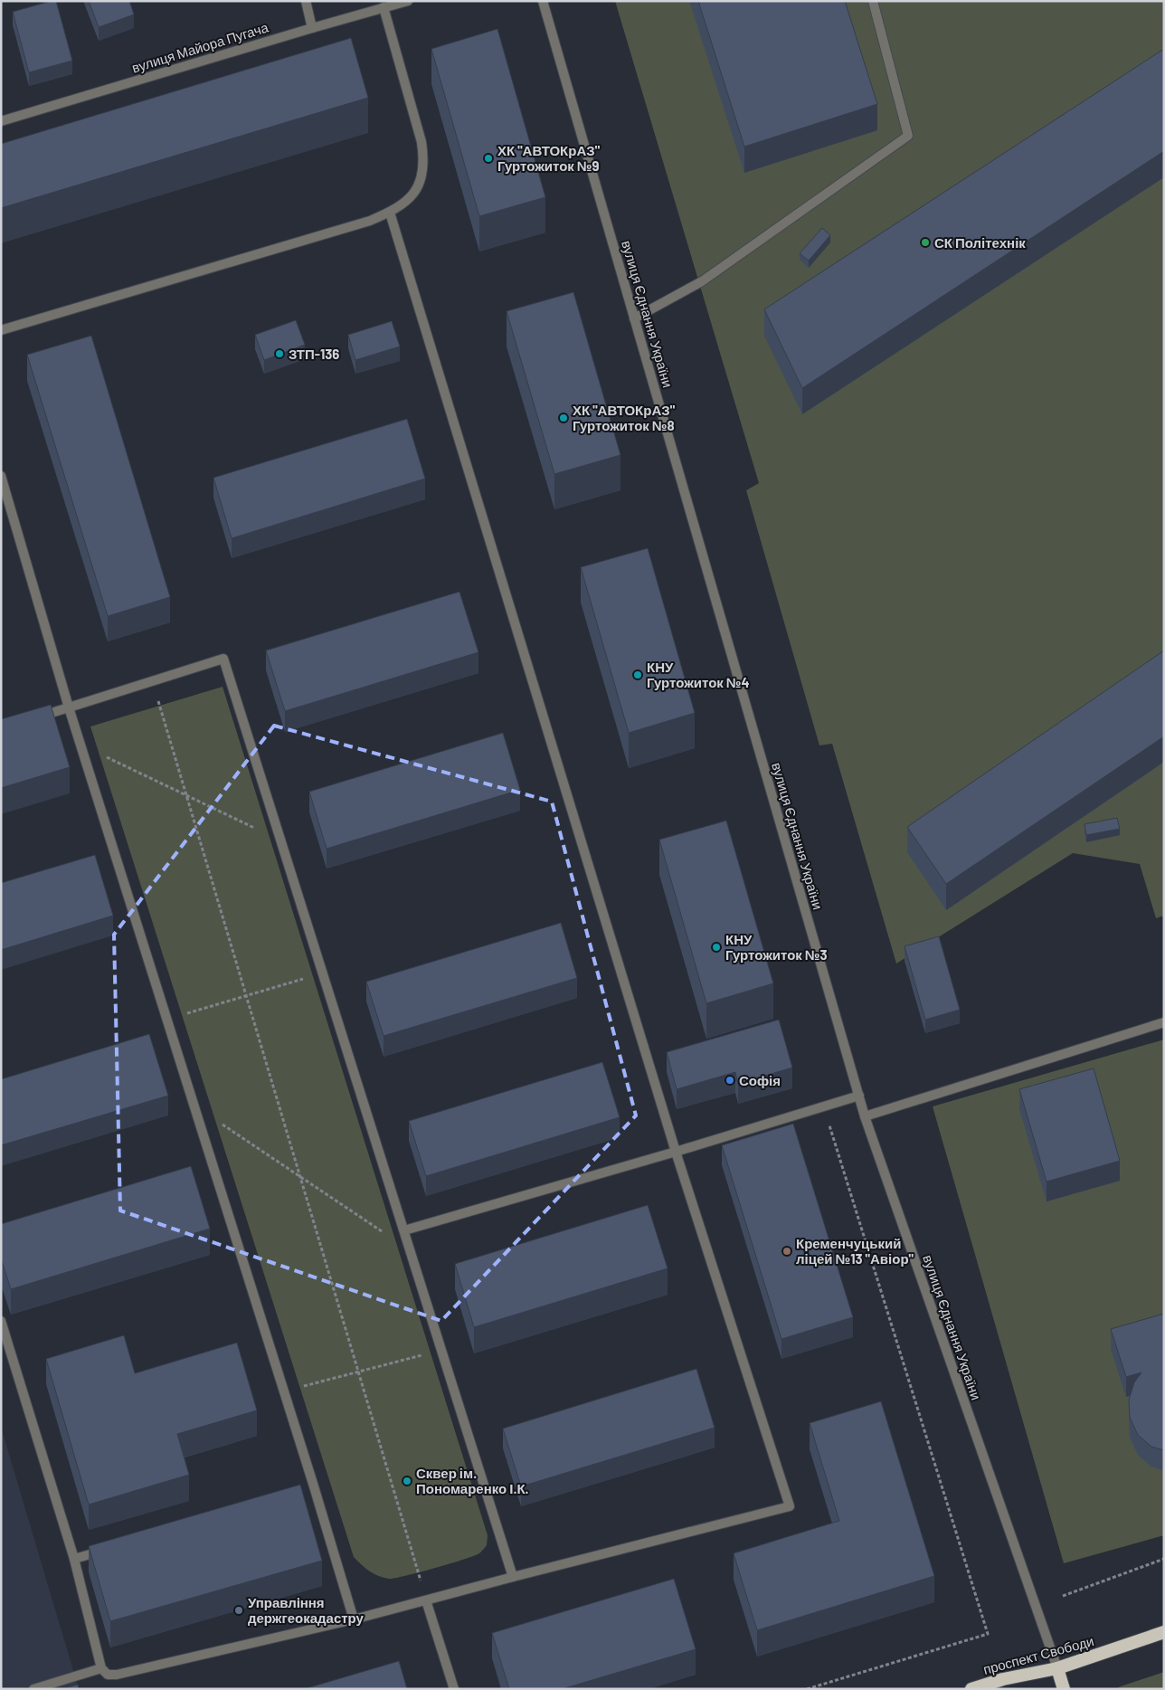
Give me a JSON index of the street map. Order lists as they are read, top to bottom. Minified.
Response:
{"streets":{"highway":["проспект Свободи"],"street":["вулиця Майора Пугача","вулиця Єднання України"]},"crossings":[["вулиця Єднання України","проспект Свободи"]],"places":["ХК \"АВТОКрАЗ\" Гуртожиток №9","СК Політехнік","ЗТП-136","ХК \"АВТОКрАЗ\" Гуртожиток №8","КНУ Гуртожиток №4","КНУ Гуртожиток №3","Софія","Кременчуцький ліцей №13 \"Авіор\"","Сквер ім. Пономаренко І.К.","Управлiння держгеокадастру"]}
